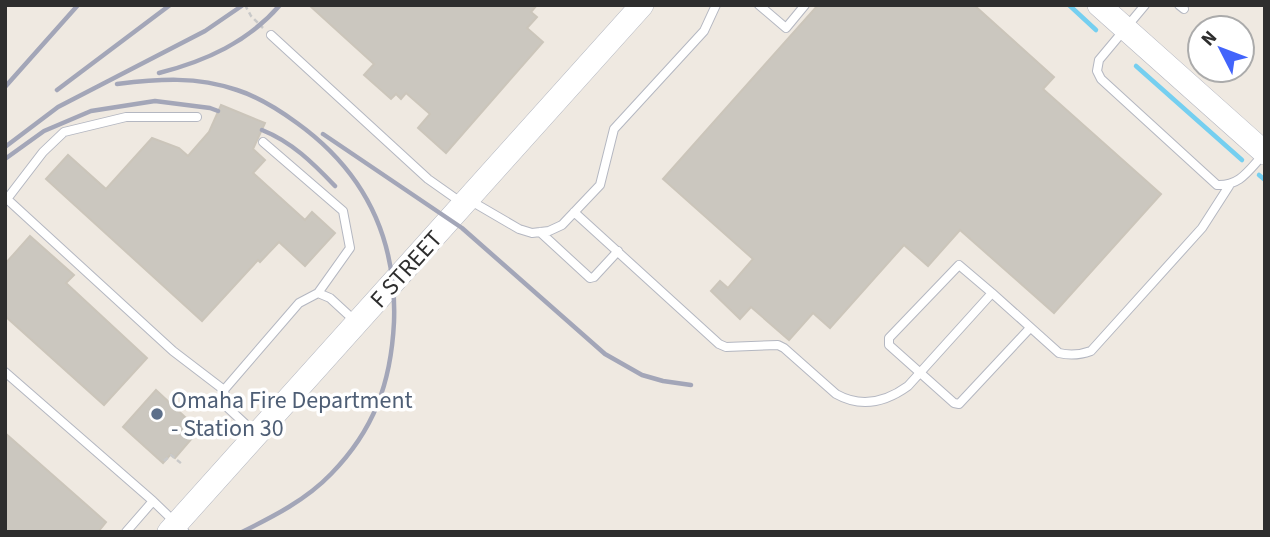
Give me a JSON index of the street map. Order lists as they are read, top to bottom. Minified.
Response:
{"streets":{"street":["F STREET"]},"places":["Omaha Fire Department - Station 30"],"north":"top left"}
